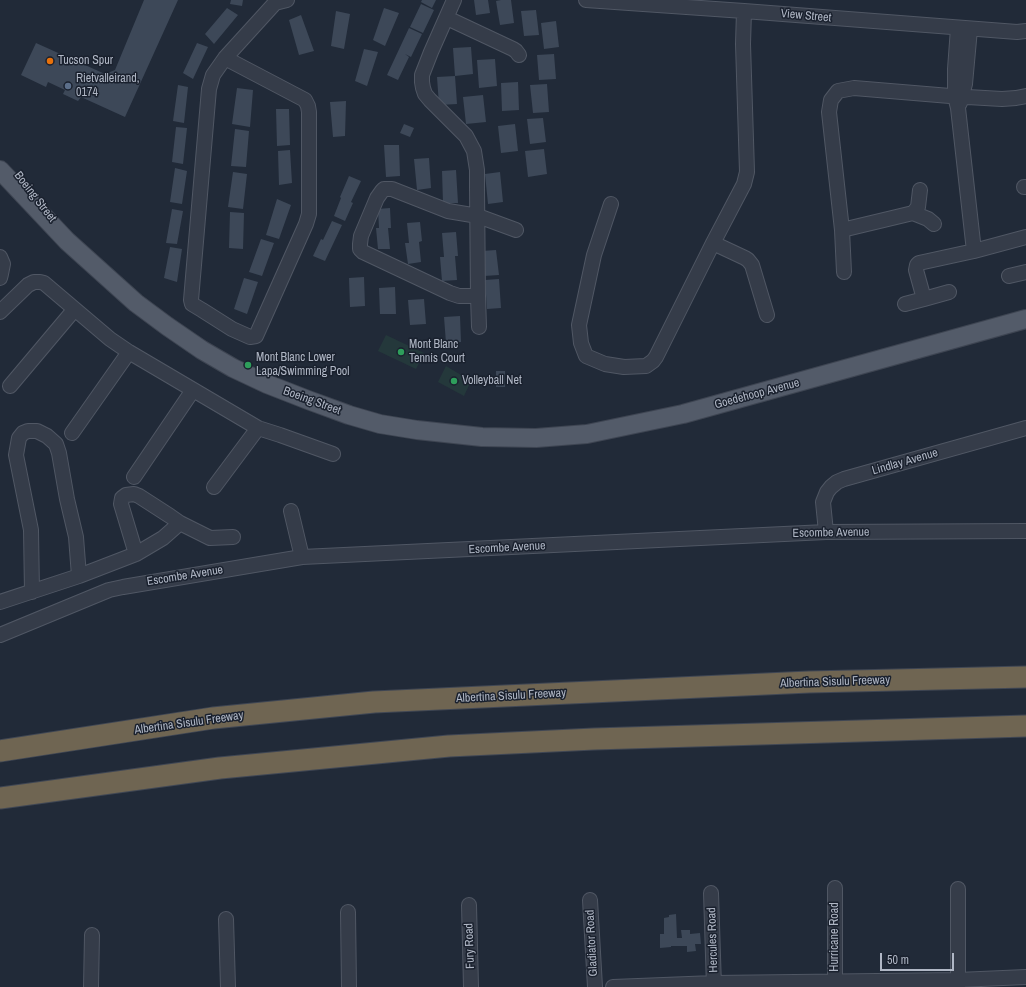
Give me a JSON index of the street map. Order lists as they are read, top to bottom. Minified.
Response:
{"streets":{"highway":["Albertina Sisulu Freeway"],"main road":["Boeing Street","Goedehoop Avenue"],"street":["View Street","Lindlay Avenue","Escombe Avenue","Hurricane Road","Hercules Road","Gladiator Road","Fury Road"]},"crossings":[["Boeing Street","Goedehoop Avenue"],["Lindlay Avenue","Escombe Avenue"]],"places":["Tucson Spur","Rietvalleirand, 0174","Mont Blanc Tennis Court","Mont Blanc Lower Lapa/Swimming Pool","Volleyball Net"],"scale_bar":"50 m"}
